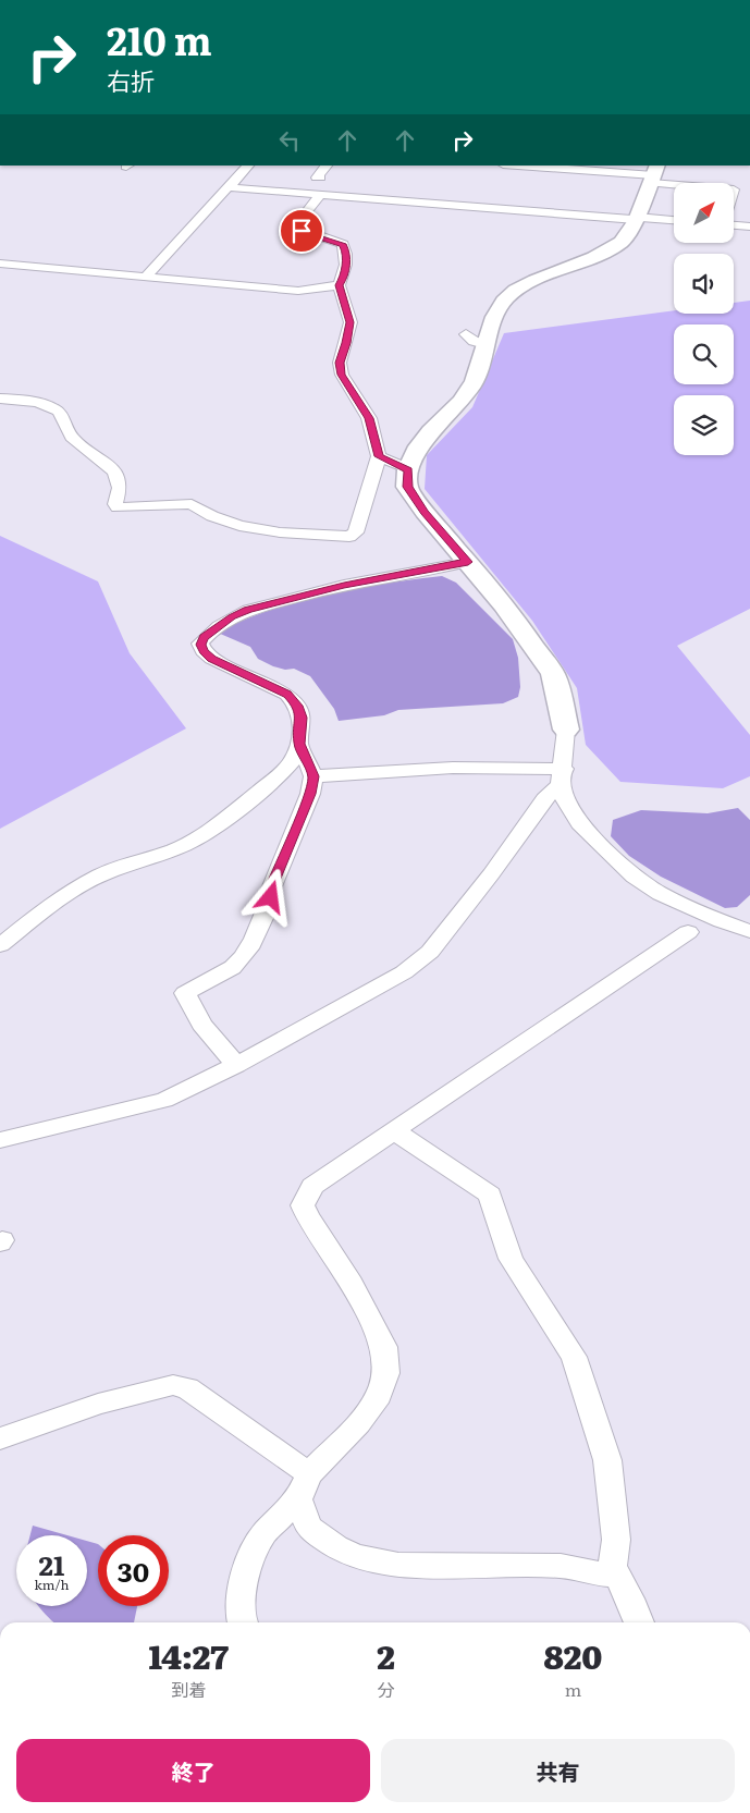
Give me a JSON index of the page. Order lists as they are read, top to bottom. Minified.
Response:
{"north":"top right","page":{"turn":["210 m","右折"],"speed":"21 km/h","limit":"30","eta":["14:27","到着","2","分","820","m"],"buttons":["終了","共有"]}}
